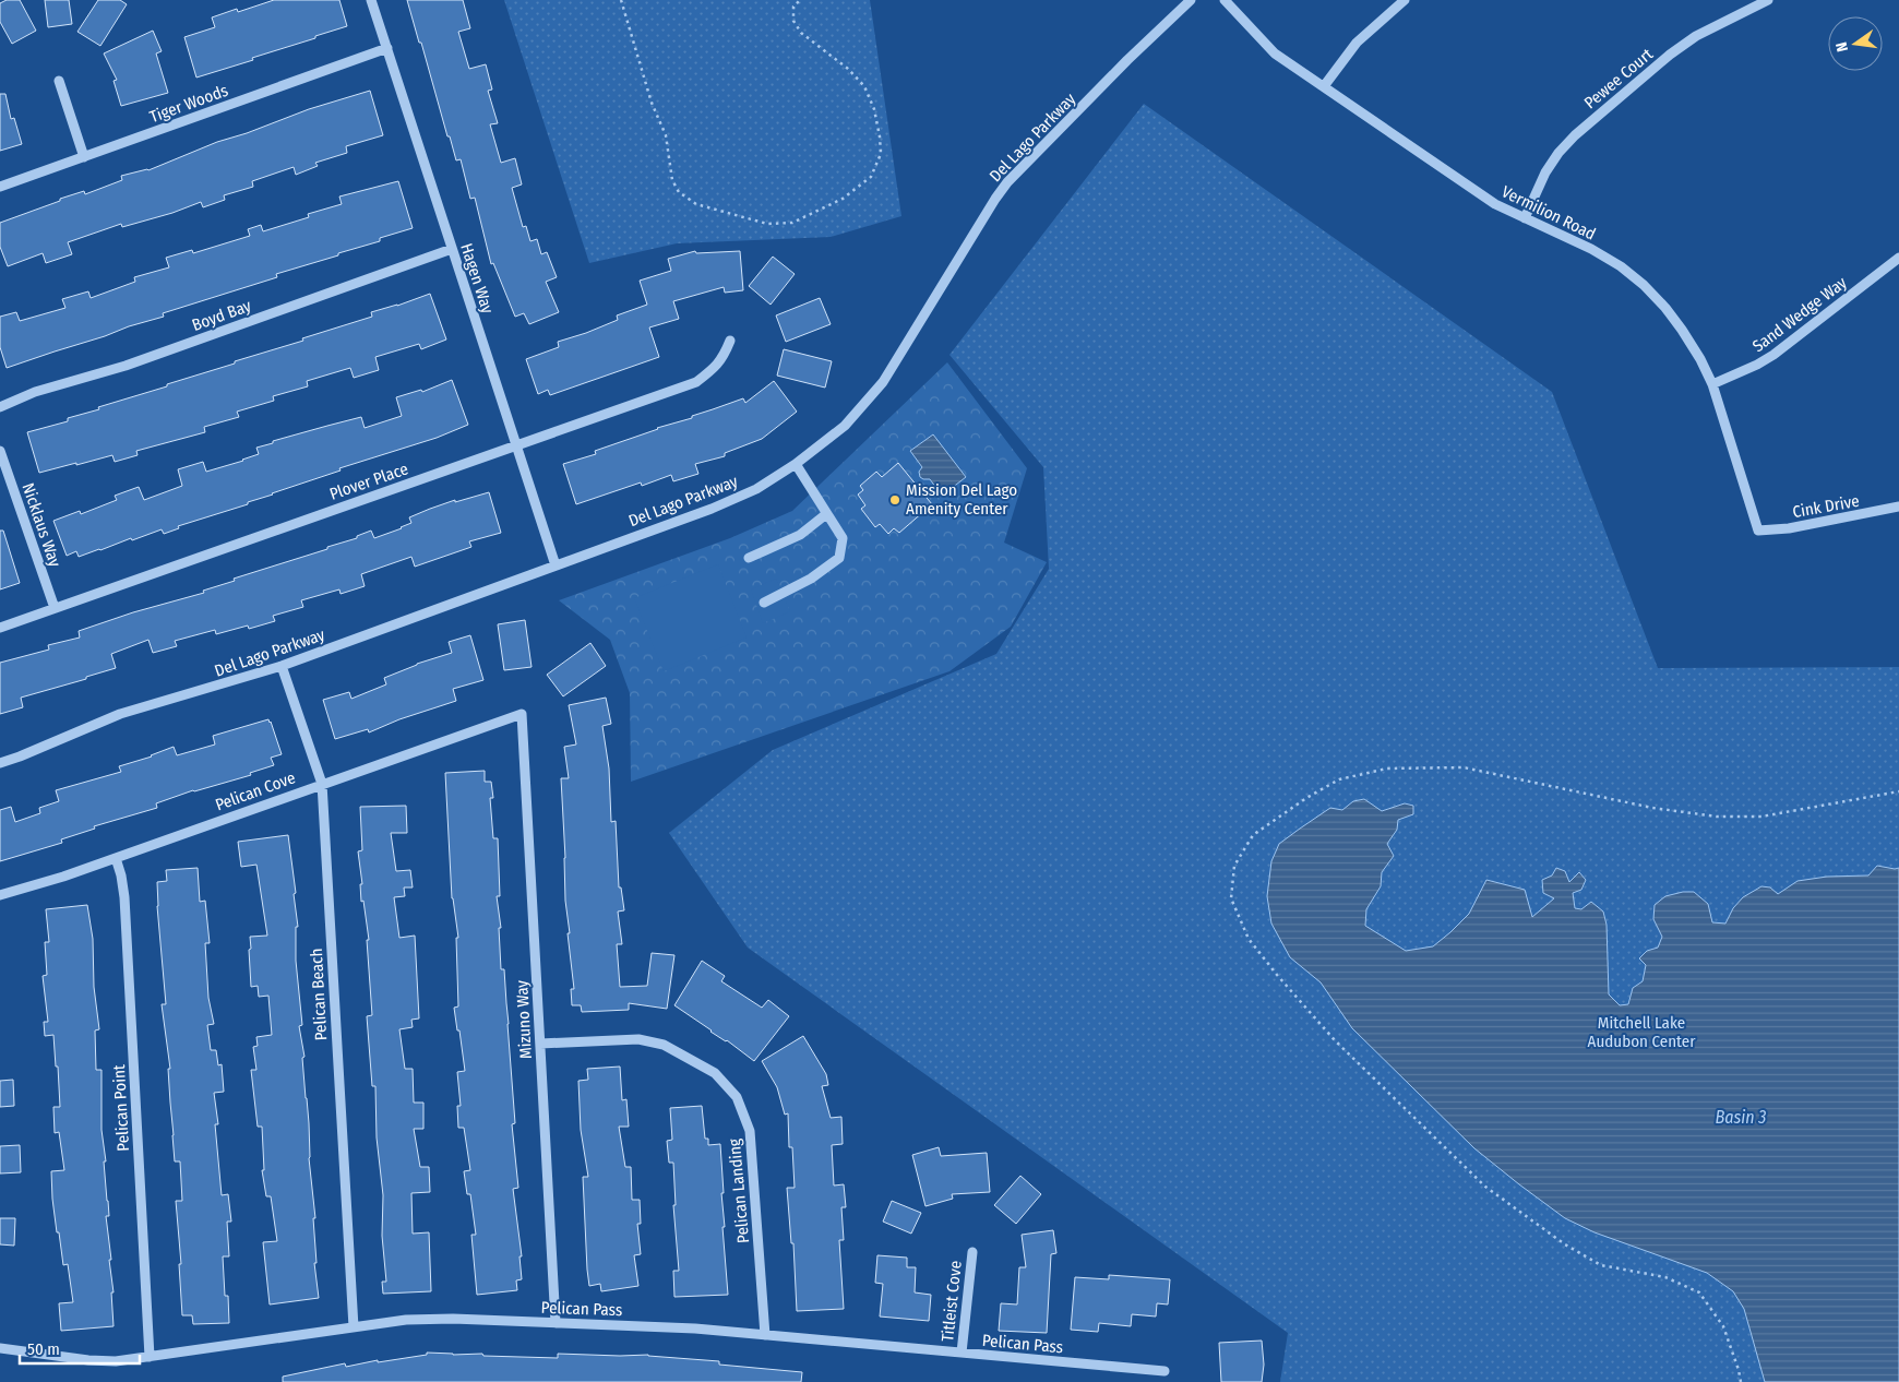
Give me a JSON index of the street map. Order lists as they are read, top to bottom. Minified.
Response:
{"streets":{"street":["Pewee Court","Tiger Woods","Del Lago Parkway","Vermilion Road","Hagen Way","Sand Wedge Way","Boyd Bay","Plover Place","Cink Drive","Nicklaus Way","Pelican Cove","Pelican Beach","Mizuno Way","Pelican Point","Pelican Landing","Titleist Cove","Pelican Pass"]},"crossings":[["Pewee Court","Vermilion Road"],["Tiger Woods","Hagen Way"],["Del Lago Parkway","Hagen Way"],["Del Lago Parkway","Pelican Beach"],["Vermilion Road","Sand Wedge Way"],["Vermilion Road","Cink Drive"],["Hagen Way","Boyd Bay"],["Hagen Way","Plover Place"],["Plover Place","Nicklaus Way"],["Pelican Cove","Pelican Beach"],["Pelican Cove","Mizuno Way"],["Pelican Cove","Pelican Point"],["Pelican Beach","Pelican Pass"],["Mizuno Way","Pelican Landing"],["Mizuno Way","Pelican Pass"],["Pelican Point","Pelican Pass"],["Pelican Landing","Pelican Pass"],["Titleist Cove","Pelican Pass"]],"water":["Basin 3"],"parks":["Mitchell Lake Audubon Center"],"places":["Mission Del Lago Amenity Center"],"scale_bar":"50 m","north":"left"}
